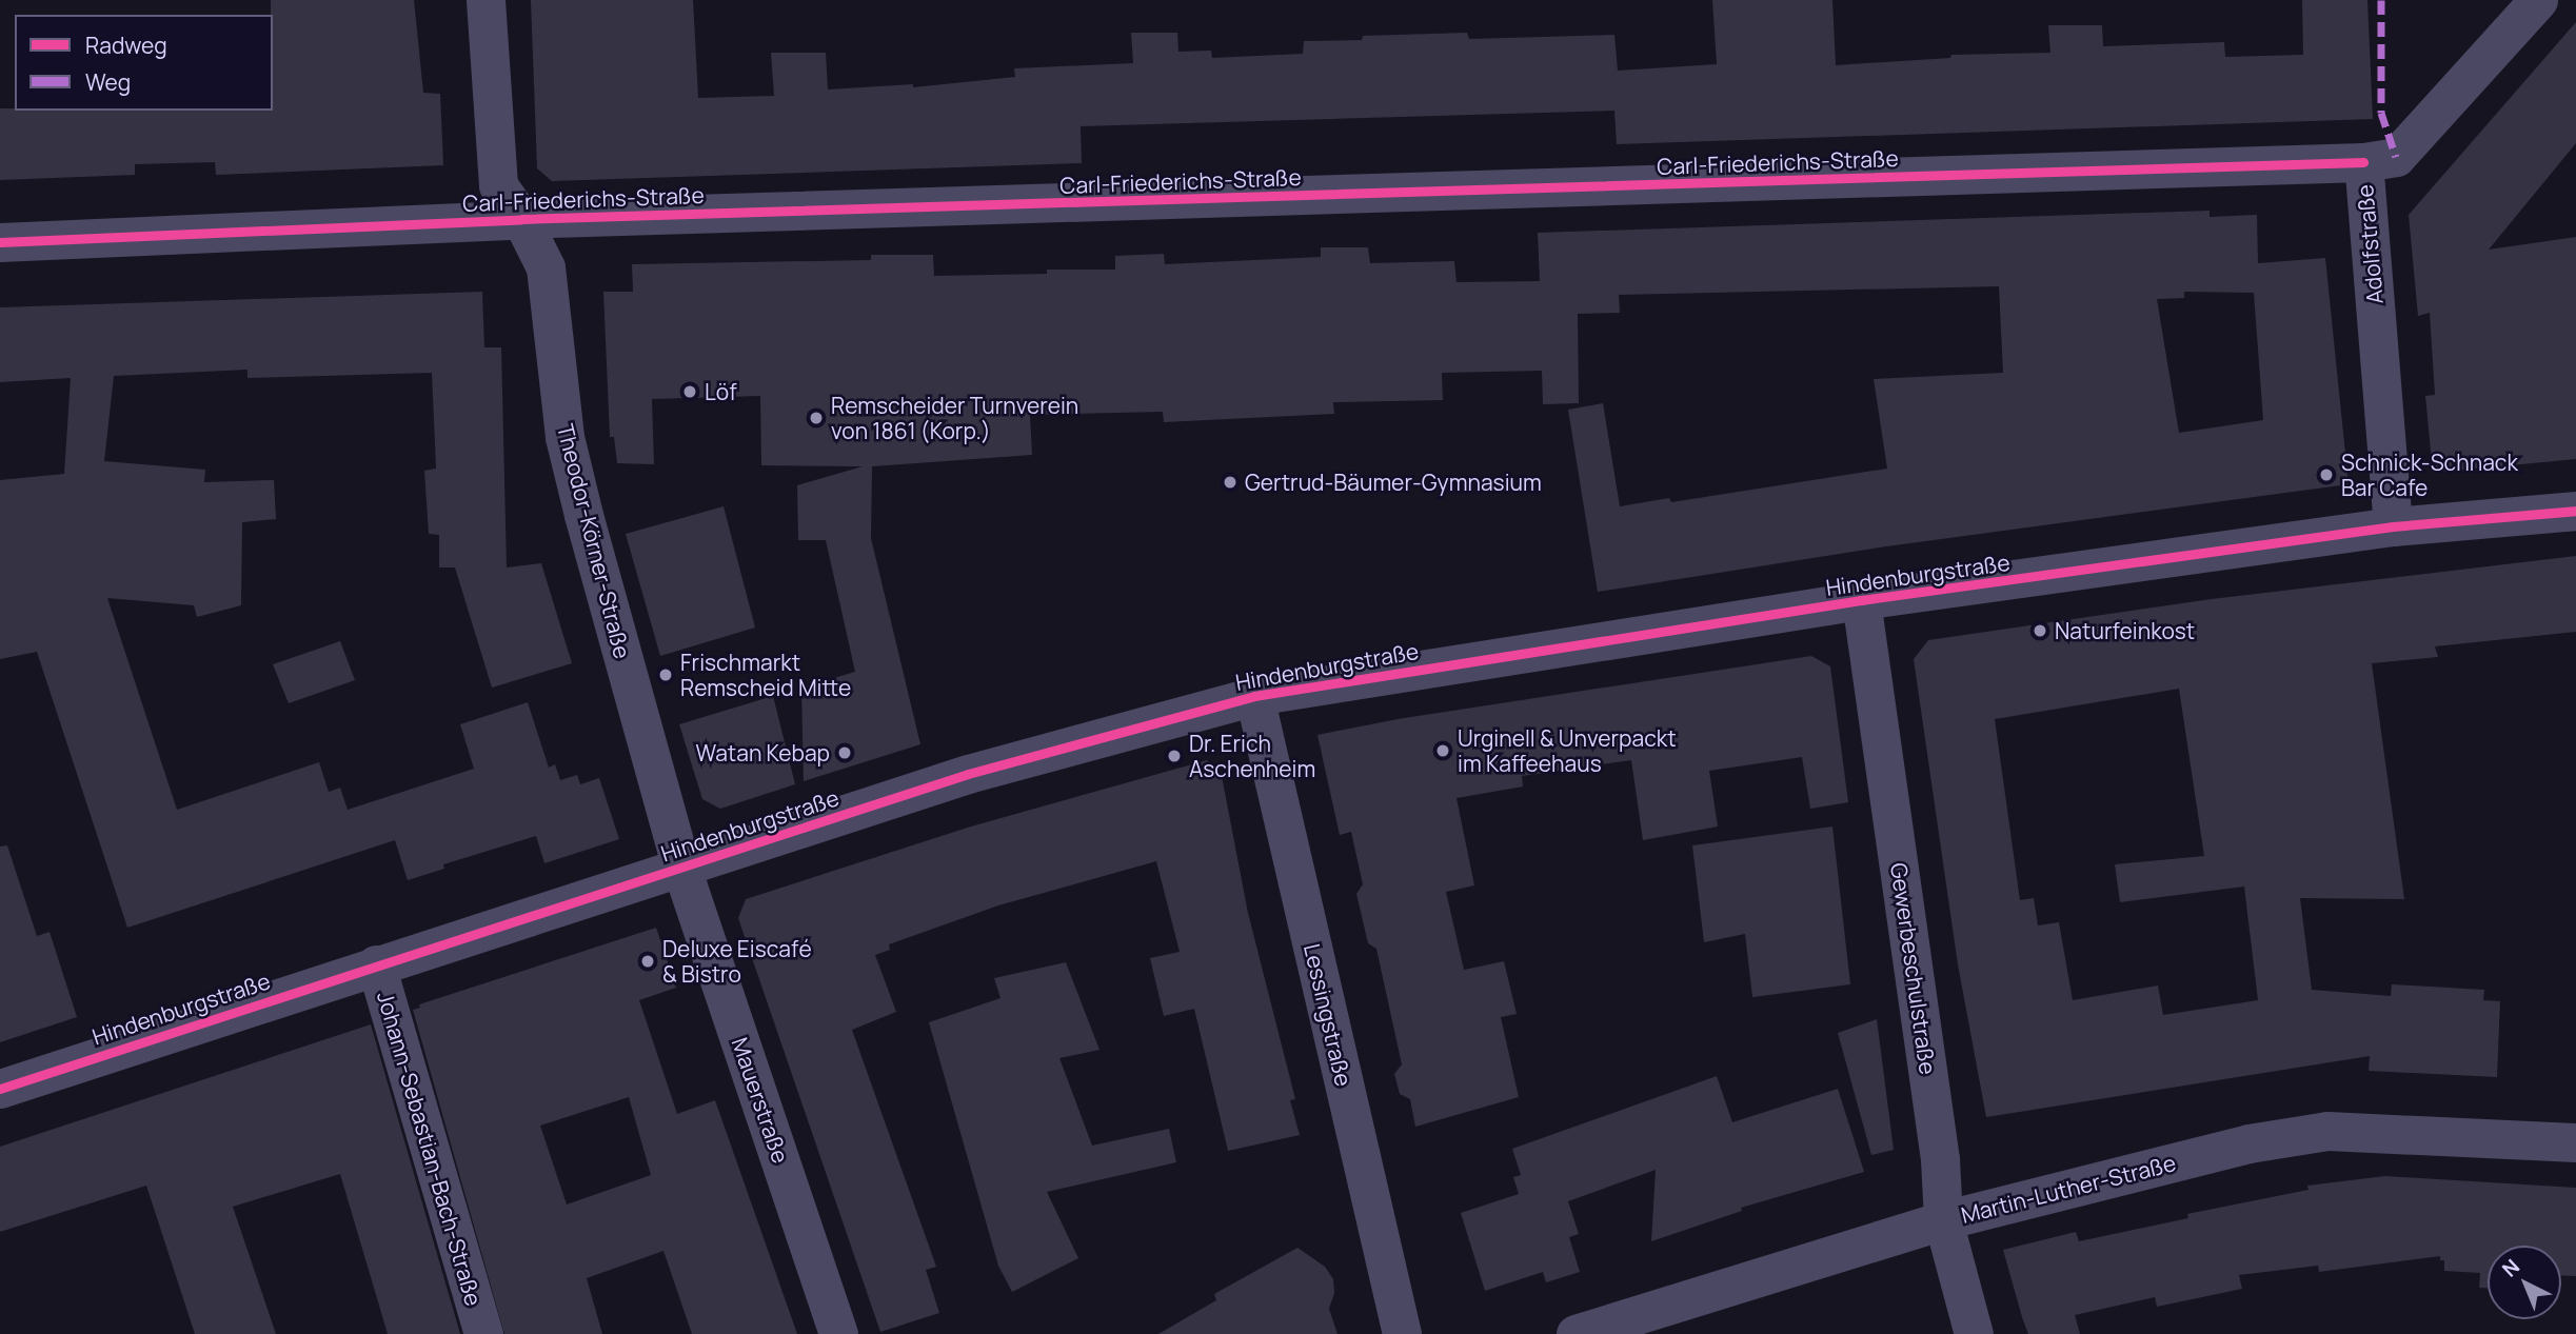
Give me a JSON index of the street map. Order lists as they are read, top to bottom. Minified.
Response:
{"streets":{"street":["Carl-Friederichs-Straße","Adolfstraße","Theodor-Körner-Straße","Hindenburgstraße","Gewerbeschulstraße","Lessingstraße","Mauerstraße","Johann-Sebastian-Bach-Straße","Martin-Luther-Straße"]},"crossings":[["Carl-Friederichs-Straße","Adolfstraße"],["Carl-Friederichs-Straße","Theodor-Körner-Straße"],["Adolfstraße","Hindenburgstraße"],["Theodor-Körner-Straße","Hindenburgstraße"],["Theodor-Körner-Straße","Mauerstraße"],["Hindenburgstraße","Gewerbeschulstraße"],["Hindenburgstraße","Lessingstraße"],["Hindenburgstraße","Mauerstraße"],["Hindenburgstraße","Johann-Sebastian-Bach-Straße"],["Gewerbeschulstraße","Martin-Luther-Straße"]],"places":["Löf","Remscheider Turnverein von 1861 (Korp.)","Schnick-Schnack Bar Cafe","Gertrud-Bäumer-Gymnasium","Naturfeinkost","Frischmarkt Remscheid Mitte","Urginell & Unverpackt im Kaffeehaus","Watan Kebap","Dr. Erich Aschenheim","Deluxe Eiscafé & Bistro"],"legend":["Radweg","Weg"],"north":"top left"}
